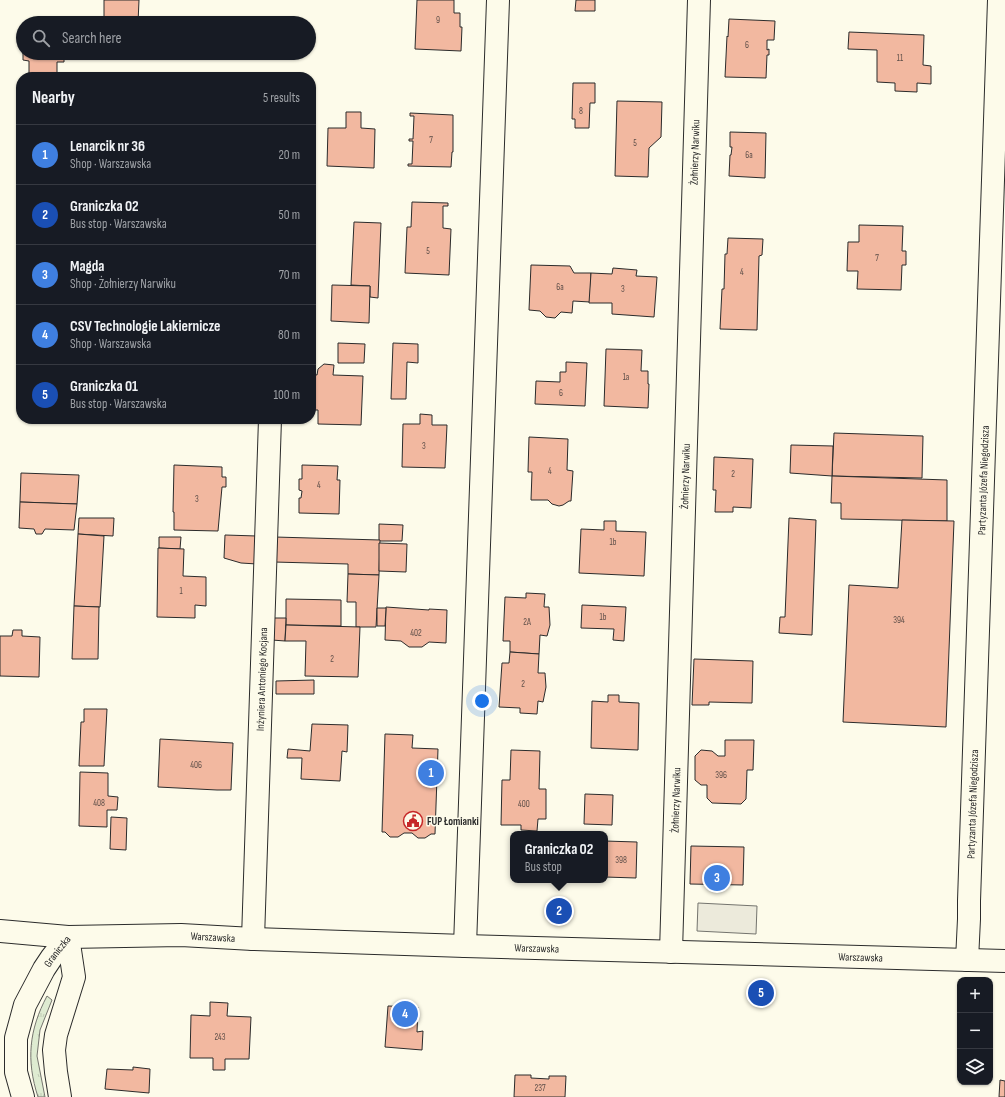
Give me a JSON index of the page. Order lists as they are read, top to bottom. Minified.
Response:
{"streets":{"street":["Żołnierzy Narwiku","Partyzanta Józefa Niegodzisza","Inżyniera Antoniego Kocjana","Warszawska","Graniczka"]},"crossings":[["Żołnierzy Narwiku","Warszawska"],["Partyzanta Józefa Niegodzisza","Warszawska"],["Inżyniera Antoniego Kocjana","Warszawska"],["Warszawska","Graniczka"]],"places":{"public building":["FUP Łomianki"]},"house_numbers":["9","6","11","8","7","5","6a","5","7","4","6a","3","1a","6","3","4","2","4","3","1b","1","1b","394","2A","402","2","2","406","396","408","400","398","243","237"],"page":{"search":"Search here","heading":["Nearby","5 results"],"list":[{"mark":"1","name":"Lenarcik nr 36","note":"Shop · Warszawska","value":"20 m"},{"mark":"2","name":"Graniczka 02","note":"Bus stop · Warszawska","value":"50 m"},{"mark":"3","name":"Magda","note":"Shop · Żołnierzy Narwiku","value":"70 m"},{"mark":"4","name":"CSV Technologie Lakiernicze","note":"Shop · Warszawska","value":"80 m"},{"mark":"5","name":"Graniczka 01","note":"Bus stop · Warszawska","value":"100 m"}],"pins":["1","3","2","5","4"],"popup":["Graniczka 02","Bus stop"],"map_buttons":["+","−"]}}
